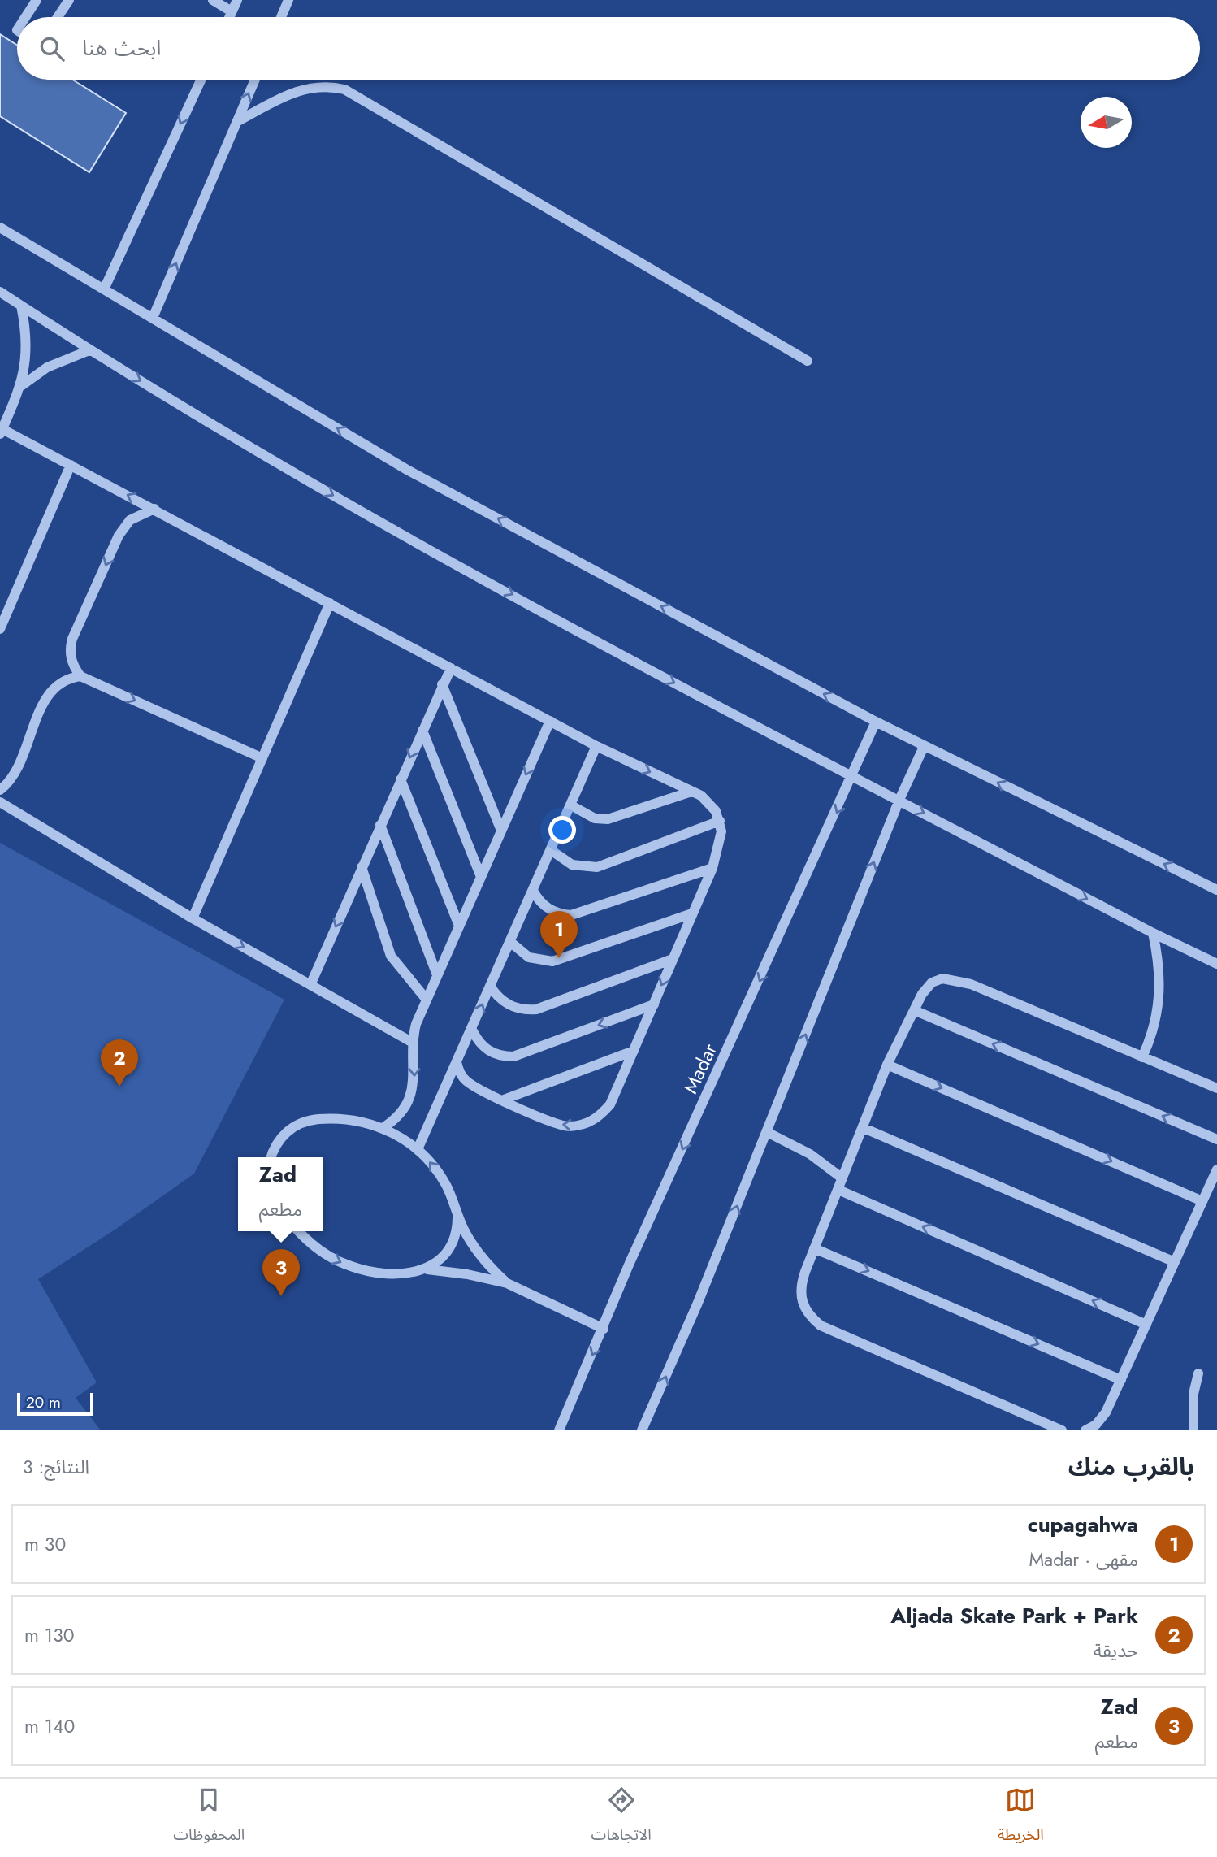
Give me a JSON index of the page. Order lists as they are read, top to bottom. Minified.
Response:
{"streets":{"street":["Madar"]},"scale_bar":"20 m","north":"left","page":{"search":"ابحث هنا","pins":["1","2","3"],"popup":["Zad","مطعم"],"scale":"20 m","heading":["بالقرب منك","النتائج: 3"],"list":[{"mark":"1","name":"cupagahwa","note":"مقهى · Madar","value":"30 m"},{"mark":"2","name":"Aljada Skate Park + Park","note":"حديقة","value":"130 m"},{"mark":"3","name":"Zad","note":"مطعم","value":"140 m"}],"nav":["الخريطة","الاتجاهات","المحفوظات"]}}
